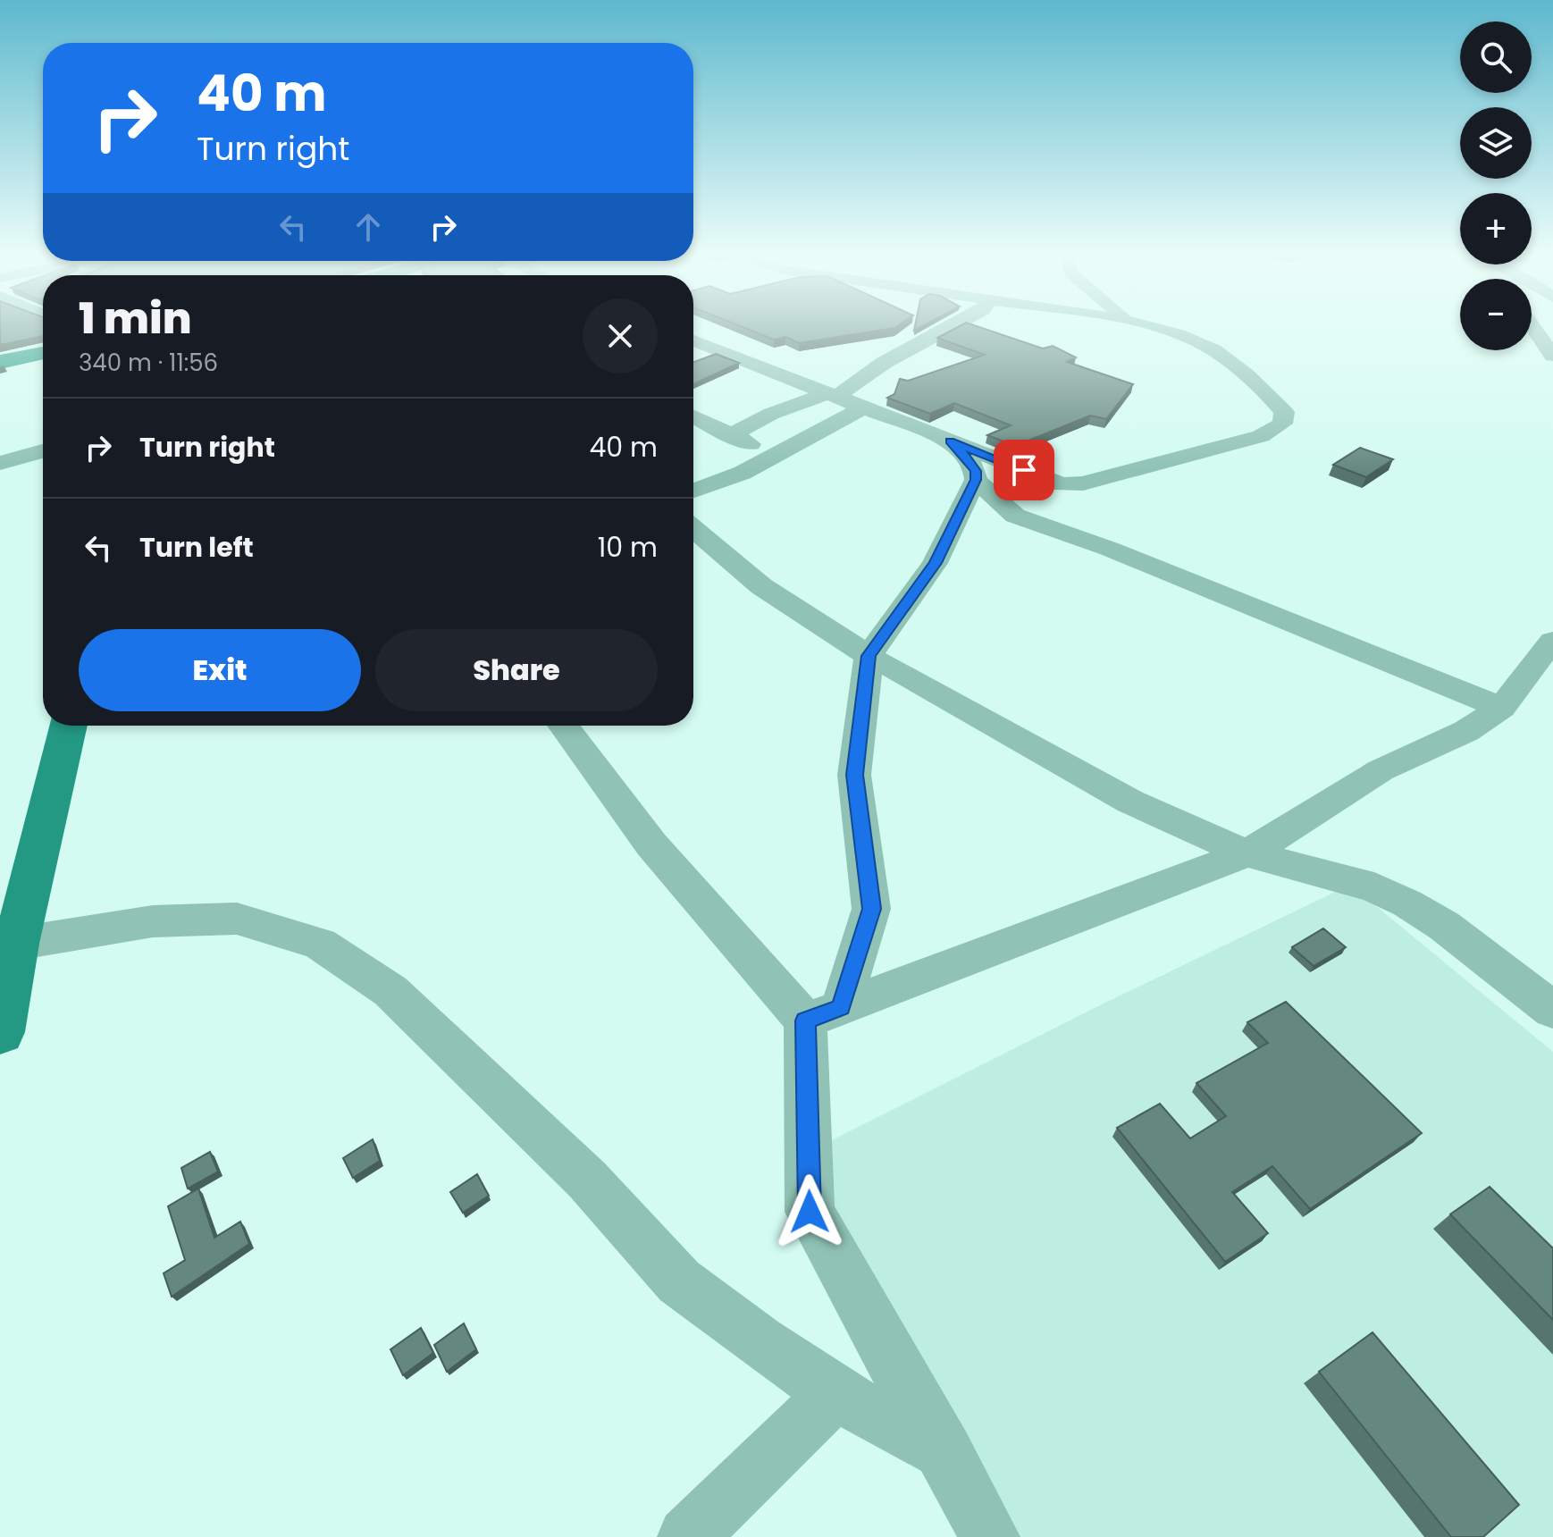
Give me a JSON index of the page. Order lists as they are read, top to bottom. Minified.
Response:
{"page":{"map_buttons":["+","−"],"turn":["40 m","Turn right"],"heading":["1 min","340 m · 11:56"],"list":[{"name":"Turn right","value":"40 m"},{"name":"Turn left","value":"10 m"}],"buttons":["Exit","Share"]}}
